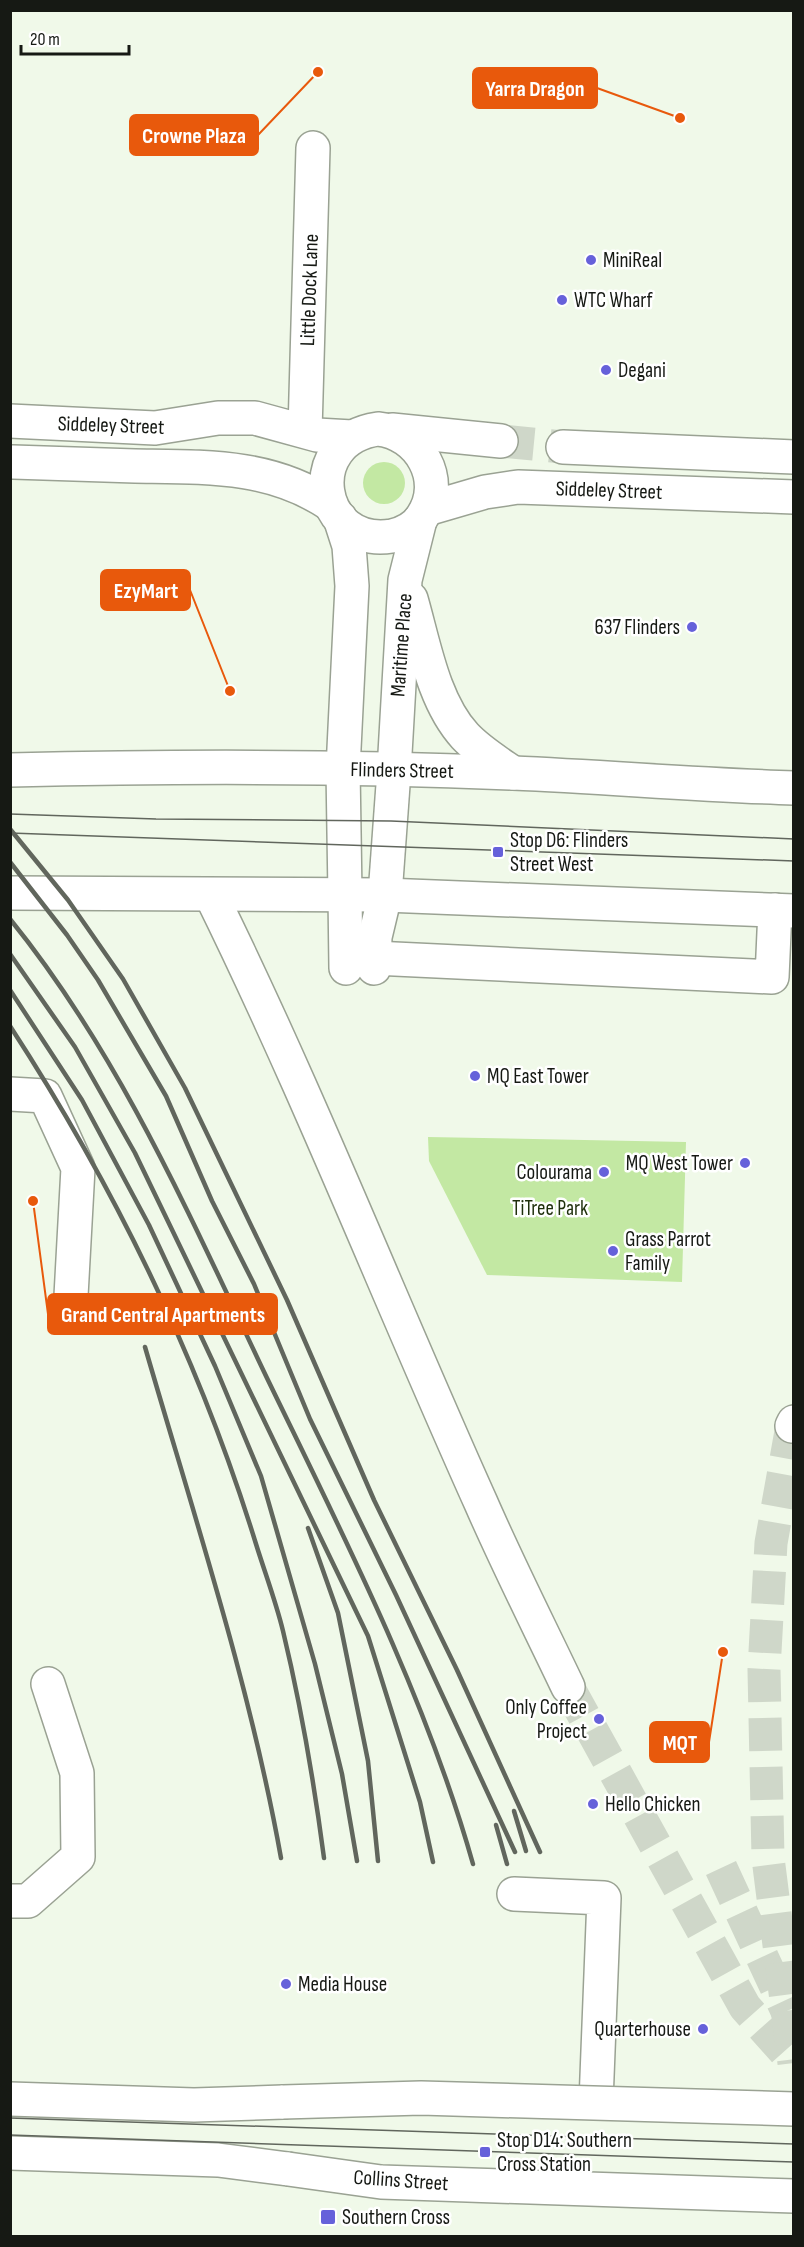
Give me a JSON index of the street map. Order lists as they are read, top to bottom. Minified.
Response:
{"streets":{"street":["Little Dock Lane","Siddeley Street","Maritime Place","Flinders Street","Collins Street"]},"crossings":[["Little Dock Lane","Siddeley Street"],["Siddeley Street","Maritime Place"],["Maritime Place","Flinders Street"]],"parks":["TiTree Park"],"places":{"other":["Crowne Plaza","Yarra Dragon","MiniReal","WTC Wharf","Degani","637 Flinders","EzyMart","MQ East Tower","MQ West Tower","Colourama","Grand Central Apartments","Grass Parrot Family","MQT","Only Coffee Project","Hello Chicken","Media House","Quarterhouse"],"transit":["Stop D6: Flinders Street West","Stop D14: Southern Cross Station","Southern Cross"]},"scale_bar":"20 m"}
